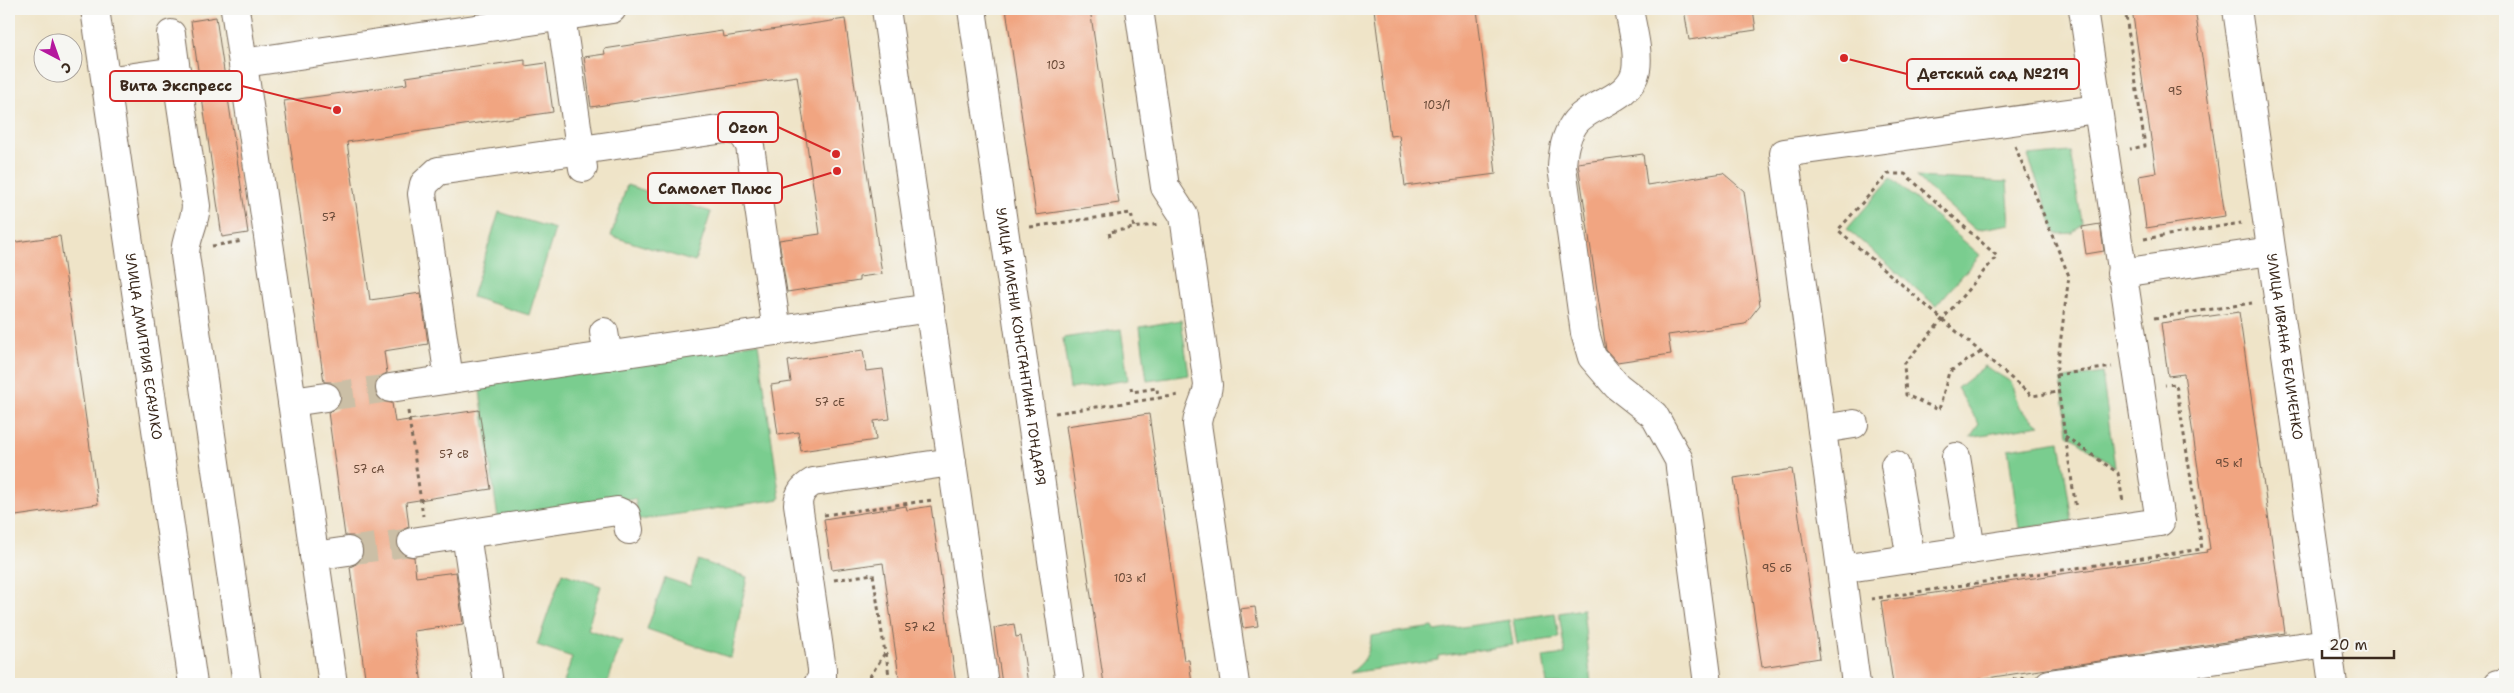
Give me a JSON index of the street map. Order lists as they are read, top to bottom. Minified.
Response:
{"streets":{"street":["УЛИЦА ДМИТРИЯ ЕСАУЛКО","УЛИЦА ИМЕНИ КОНСТАНТИНА ГОНДАРЯ","УЛИЦА ИВАНА БЕЛИЧЕНКО"]},"places":["Детский сад №219","Вита Экспресс","Ozon","Самолет Плюс"],"house_numbers":["103","95","103/1","57","57 сЕ","57 сВ","95 к1","57 сА","95 сБ","103 к1","57 к2"],"scale_bar":"20 m","north":"bottom right"}
